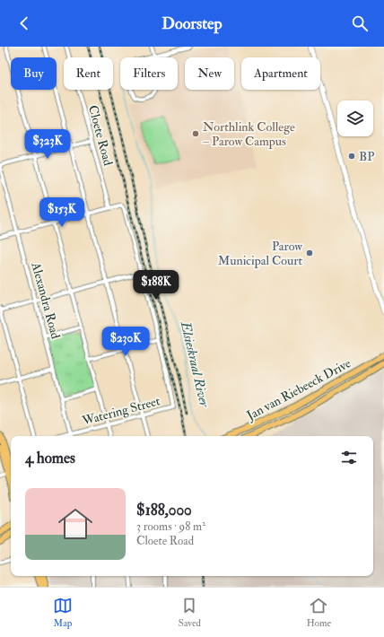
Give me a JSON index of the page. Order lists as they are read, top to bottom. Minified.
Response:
{"streets":{"main road":["Jan van Riebeeck Drive"],"street":["Cloete Road","Alexandra Road","Watering Street"]},"crossings":[["Alexandra Road","Watering Street"]],"water":["Elsieskraal River"],"places":["Northlink College – Parow Campus","BP","Parow Municipal Court"],"page":{"header":"Doorstep","chip":["Buy","Rent","Filters","New","Apartment"],"price":["$323K","$153K","$188K","$230K"],"heading":"4 homes","list":[{"name":"$188,000","note":"3 rooms · 98 m² · Cloete Road"}],"tabs":["Map","Saved","Home"]}}
